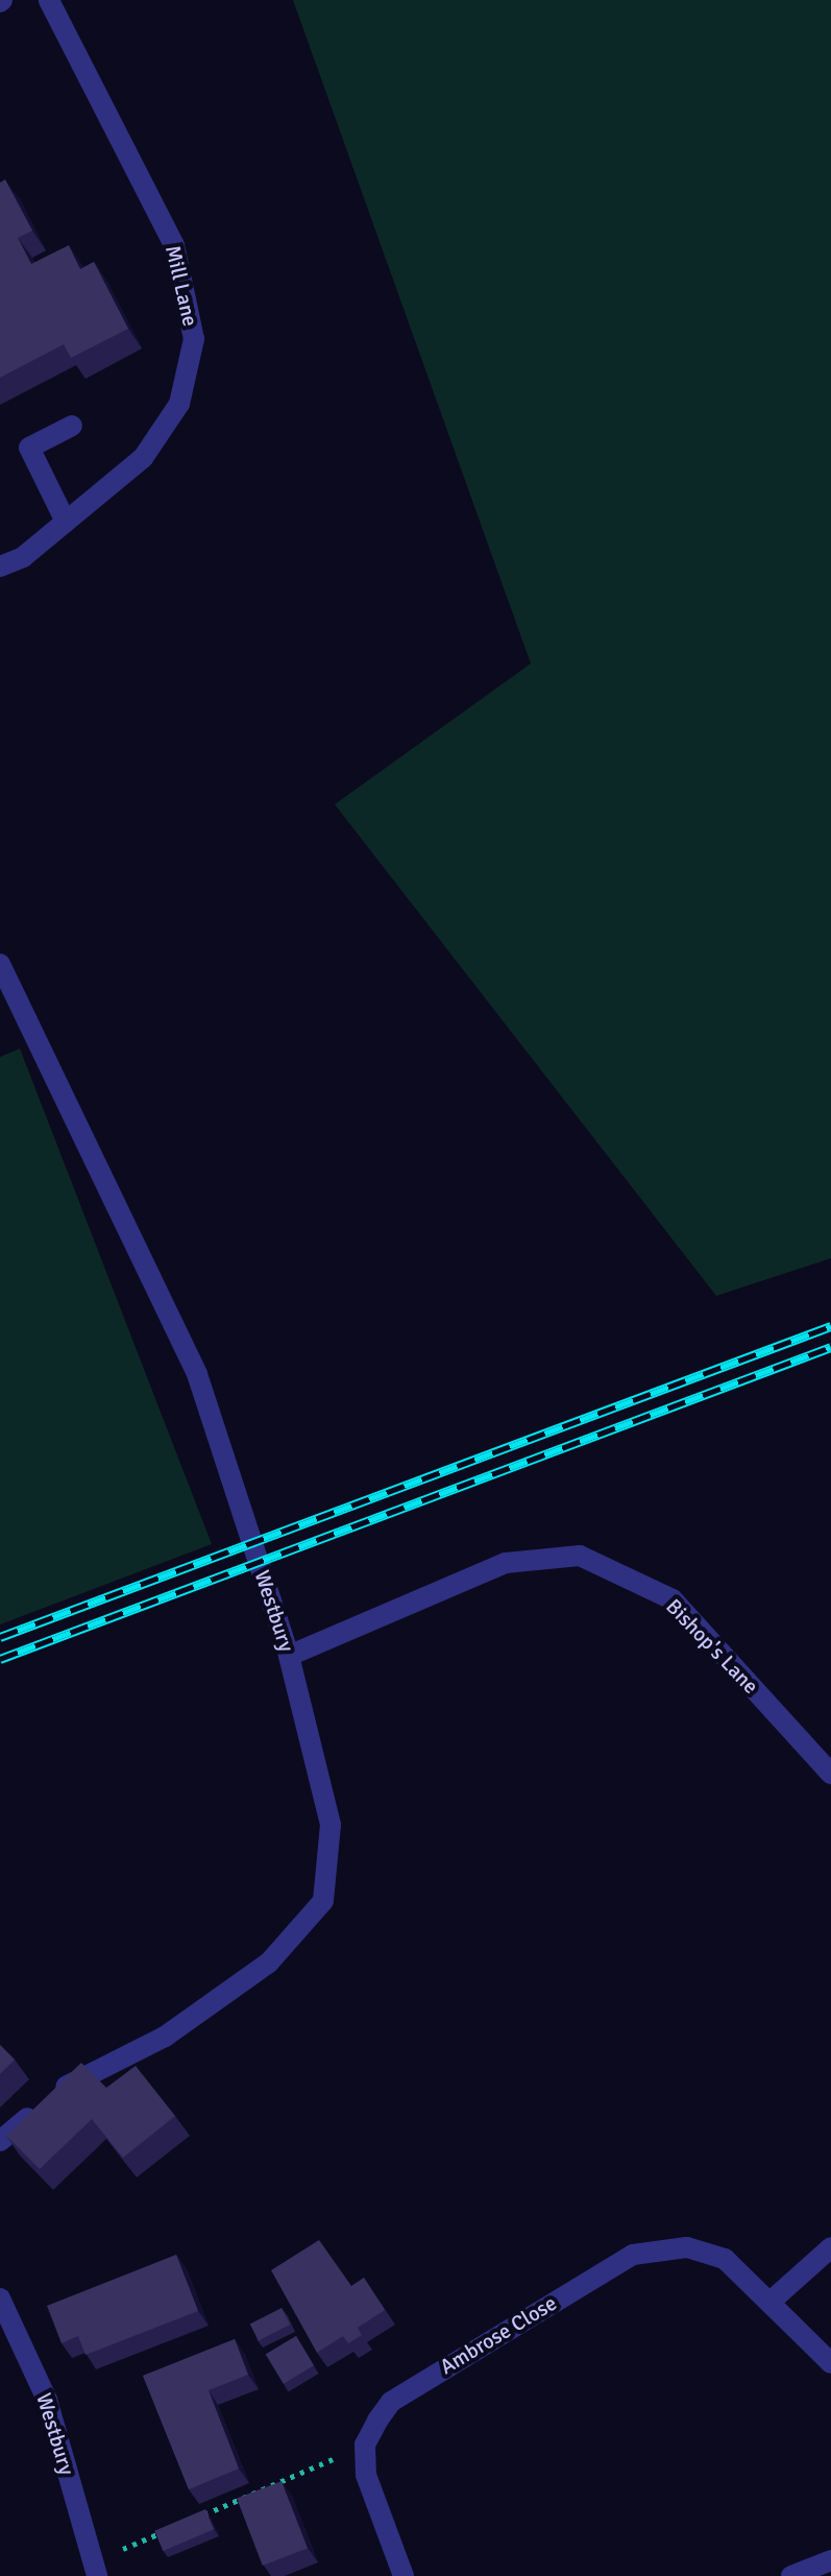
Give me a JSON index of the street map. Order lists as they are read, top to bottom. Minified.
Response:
{"streets":{"street":["Mill Lane","Westbury","Bishop's Lane","Ambrose Close"]},"crossings":[["Westbury","Bishop's Lane"]]}
